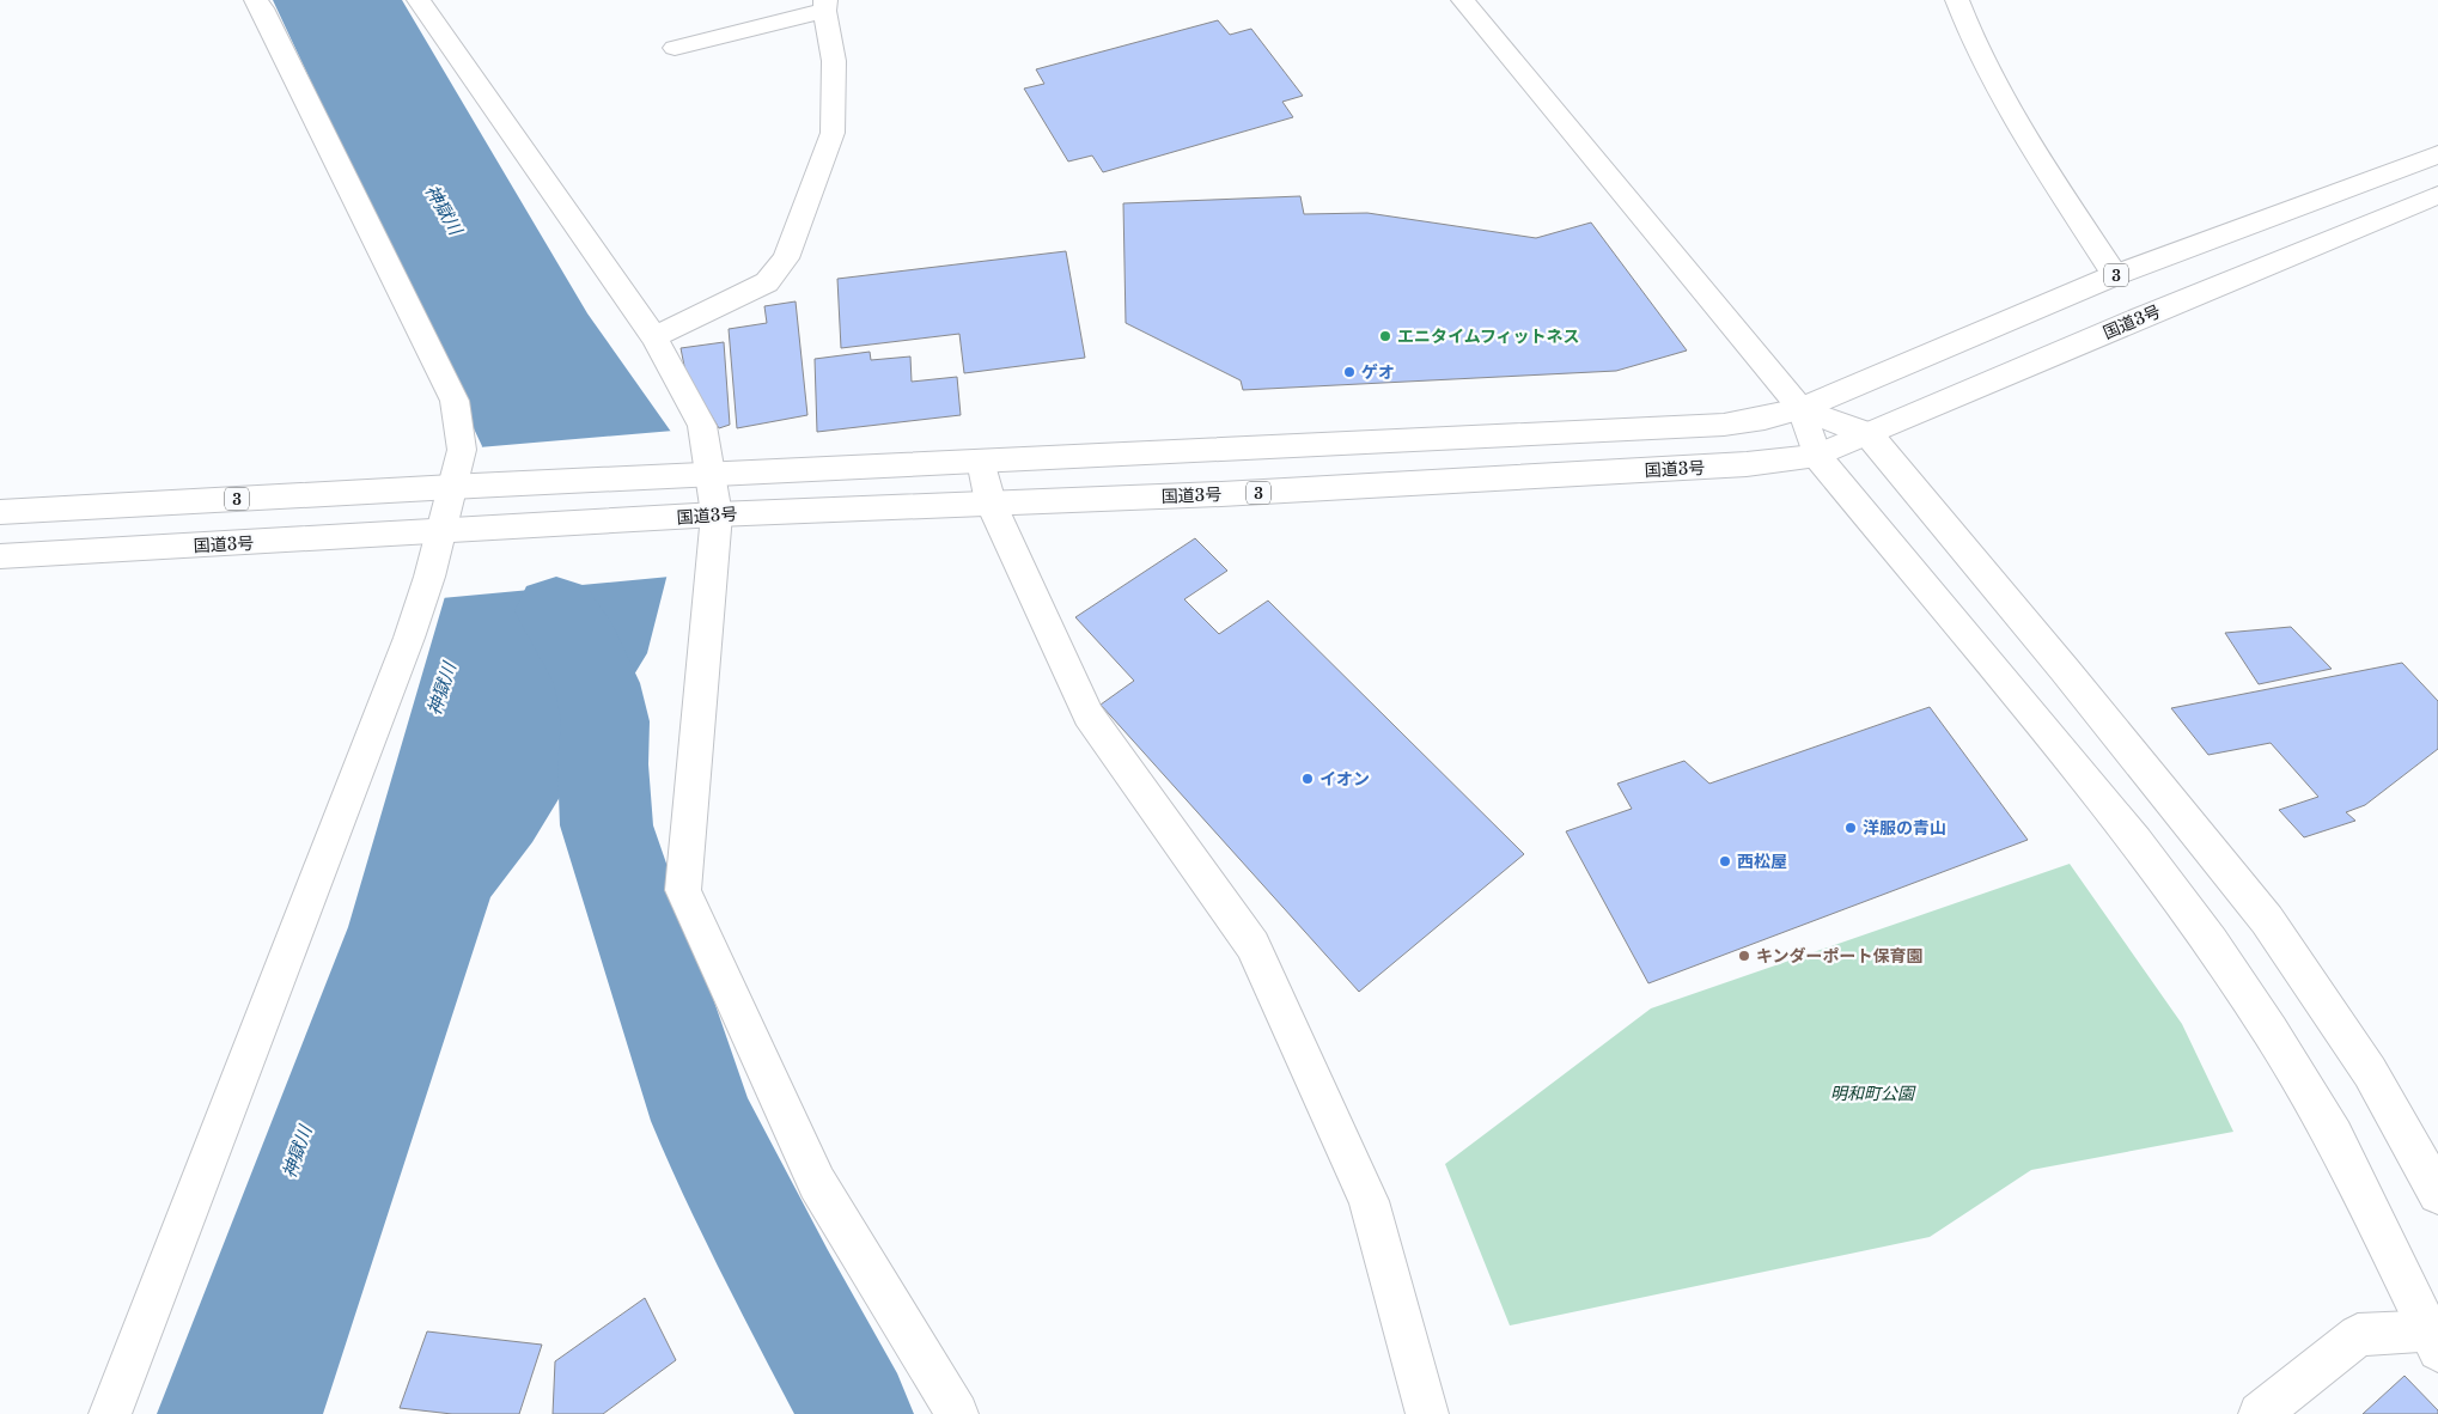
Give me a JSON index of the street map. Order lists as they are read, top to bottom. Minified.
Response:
{"streets":{"main road":["3","国道3号"]},"water":["神獄川"],"parks":["明和町公園"],"places":["エニタイムフィットネス","ゲオ","イオン","洋服の青山","西松屋","キンダーポート保育園"]}
